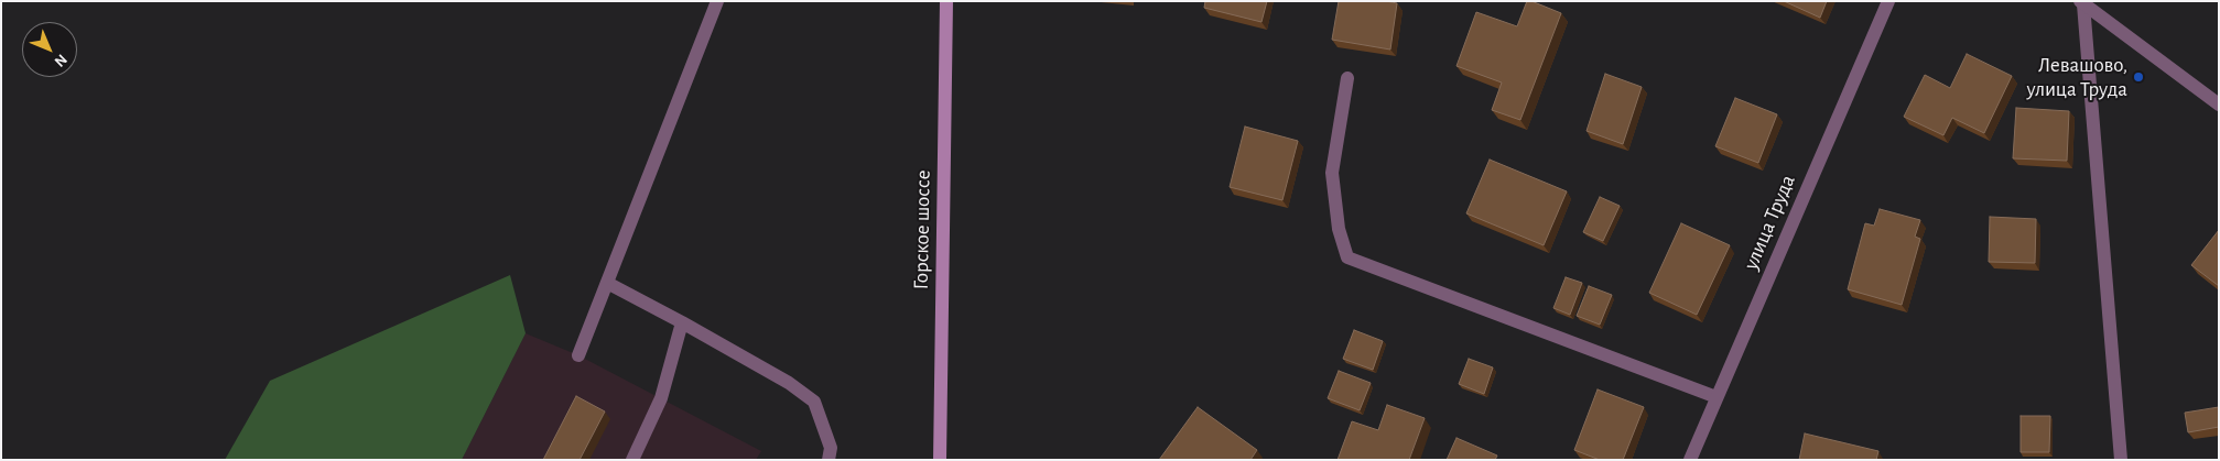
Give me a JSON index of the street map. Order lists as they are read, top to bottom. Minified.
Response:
{"streets":{"main road":["Горское шоссе"],"street":["улица Труда"]},"places":["Левашово, улица Труда"],"north":"bottom right"}
